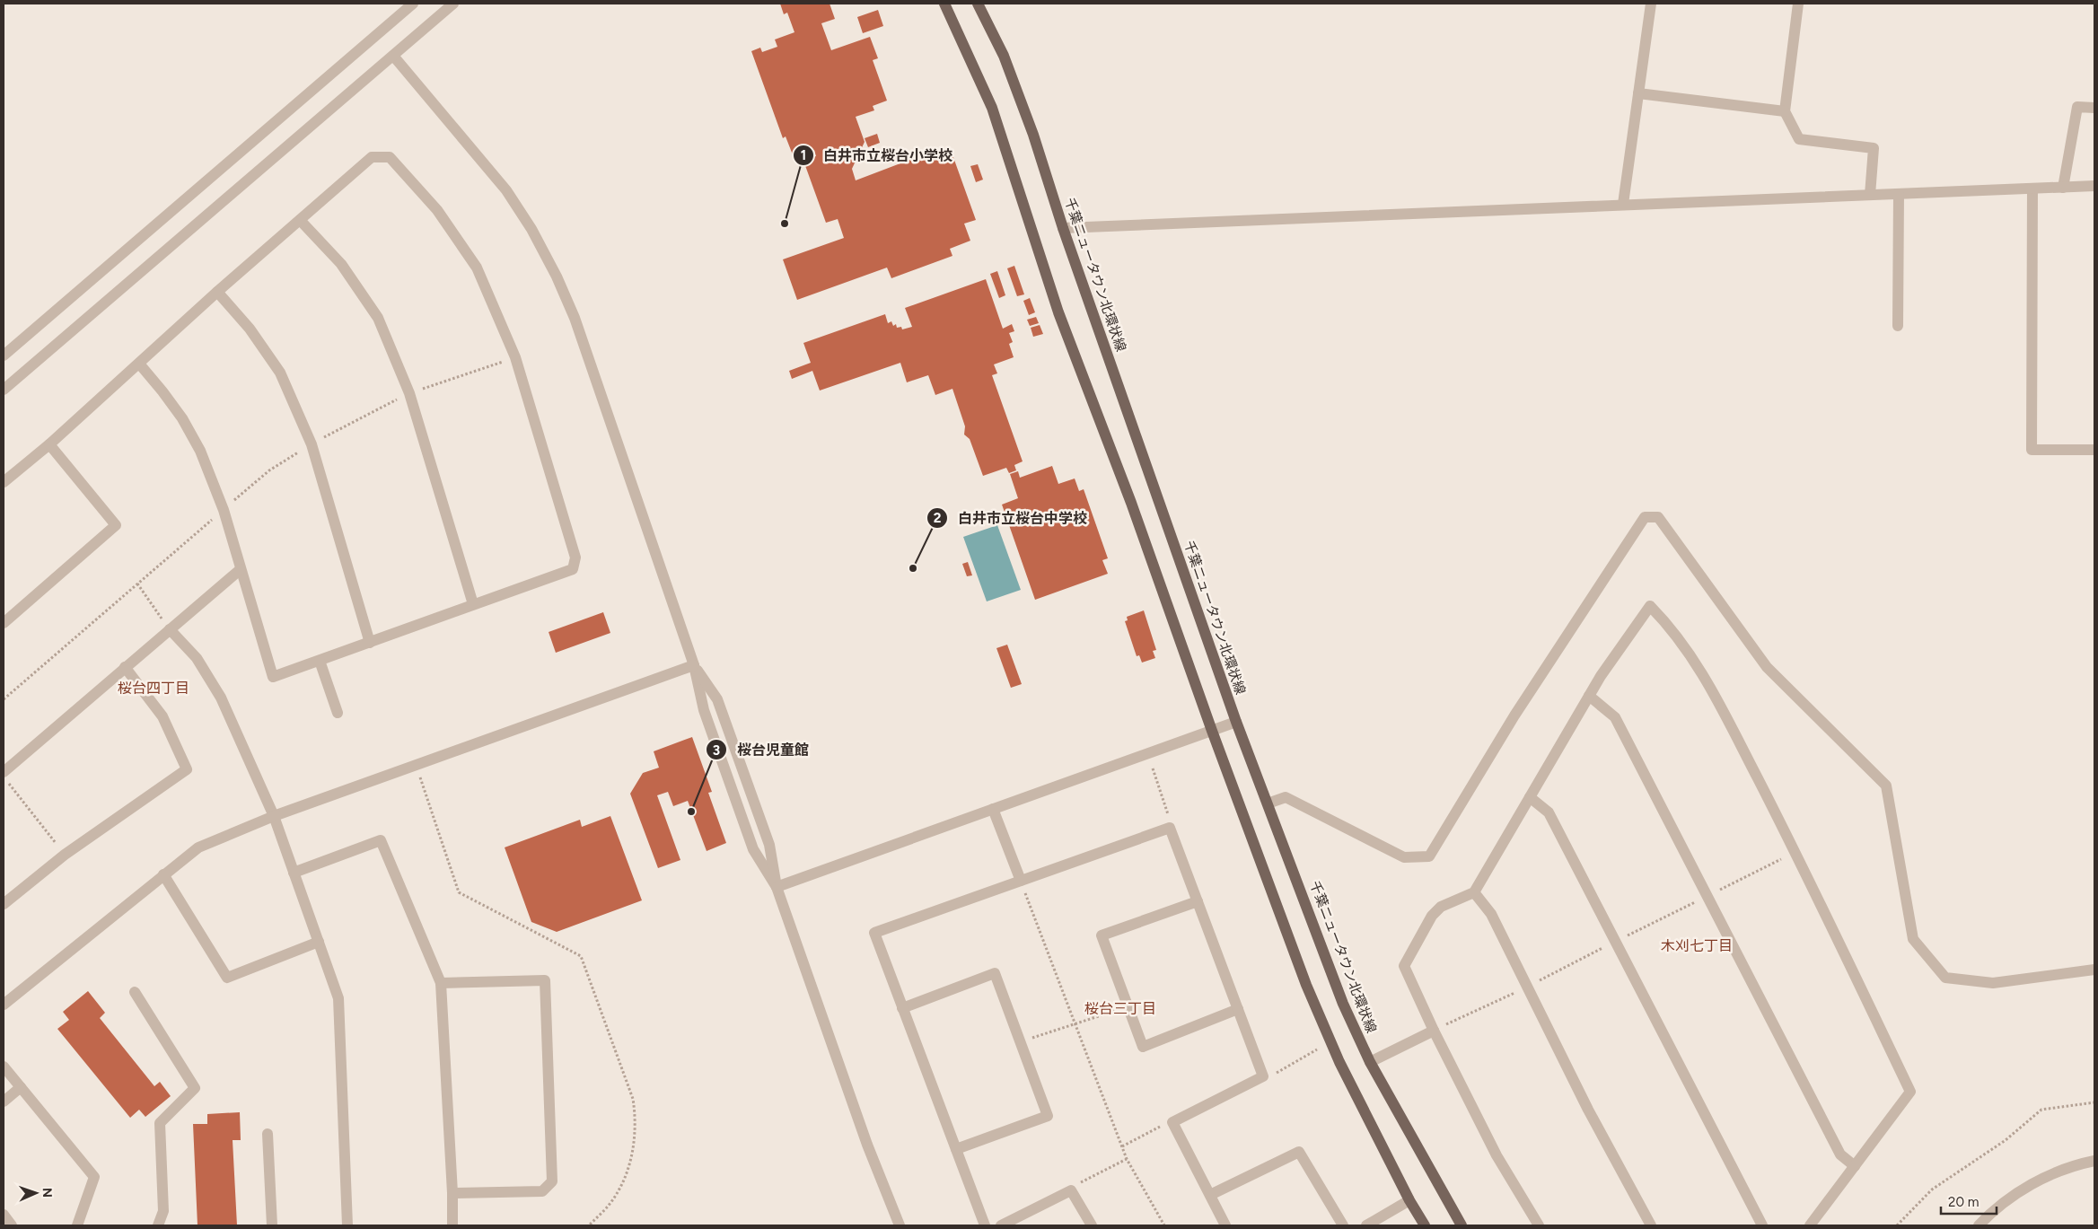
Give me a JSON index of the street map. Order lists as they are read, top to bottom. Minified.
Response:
{"streets":{"main road":["千葉ニュータウン北環状線"]},"districts":["桜台四丁目","木刈七丁目","桜台三丁目"],"places":["白井市立桜台小学校","白井市立桜台中学校","桜台児童館"],"scale_bar":"20 m","north":"right"}
